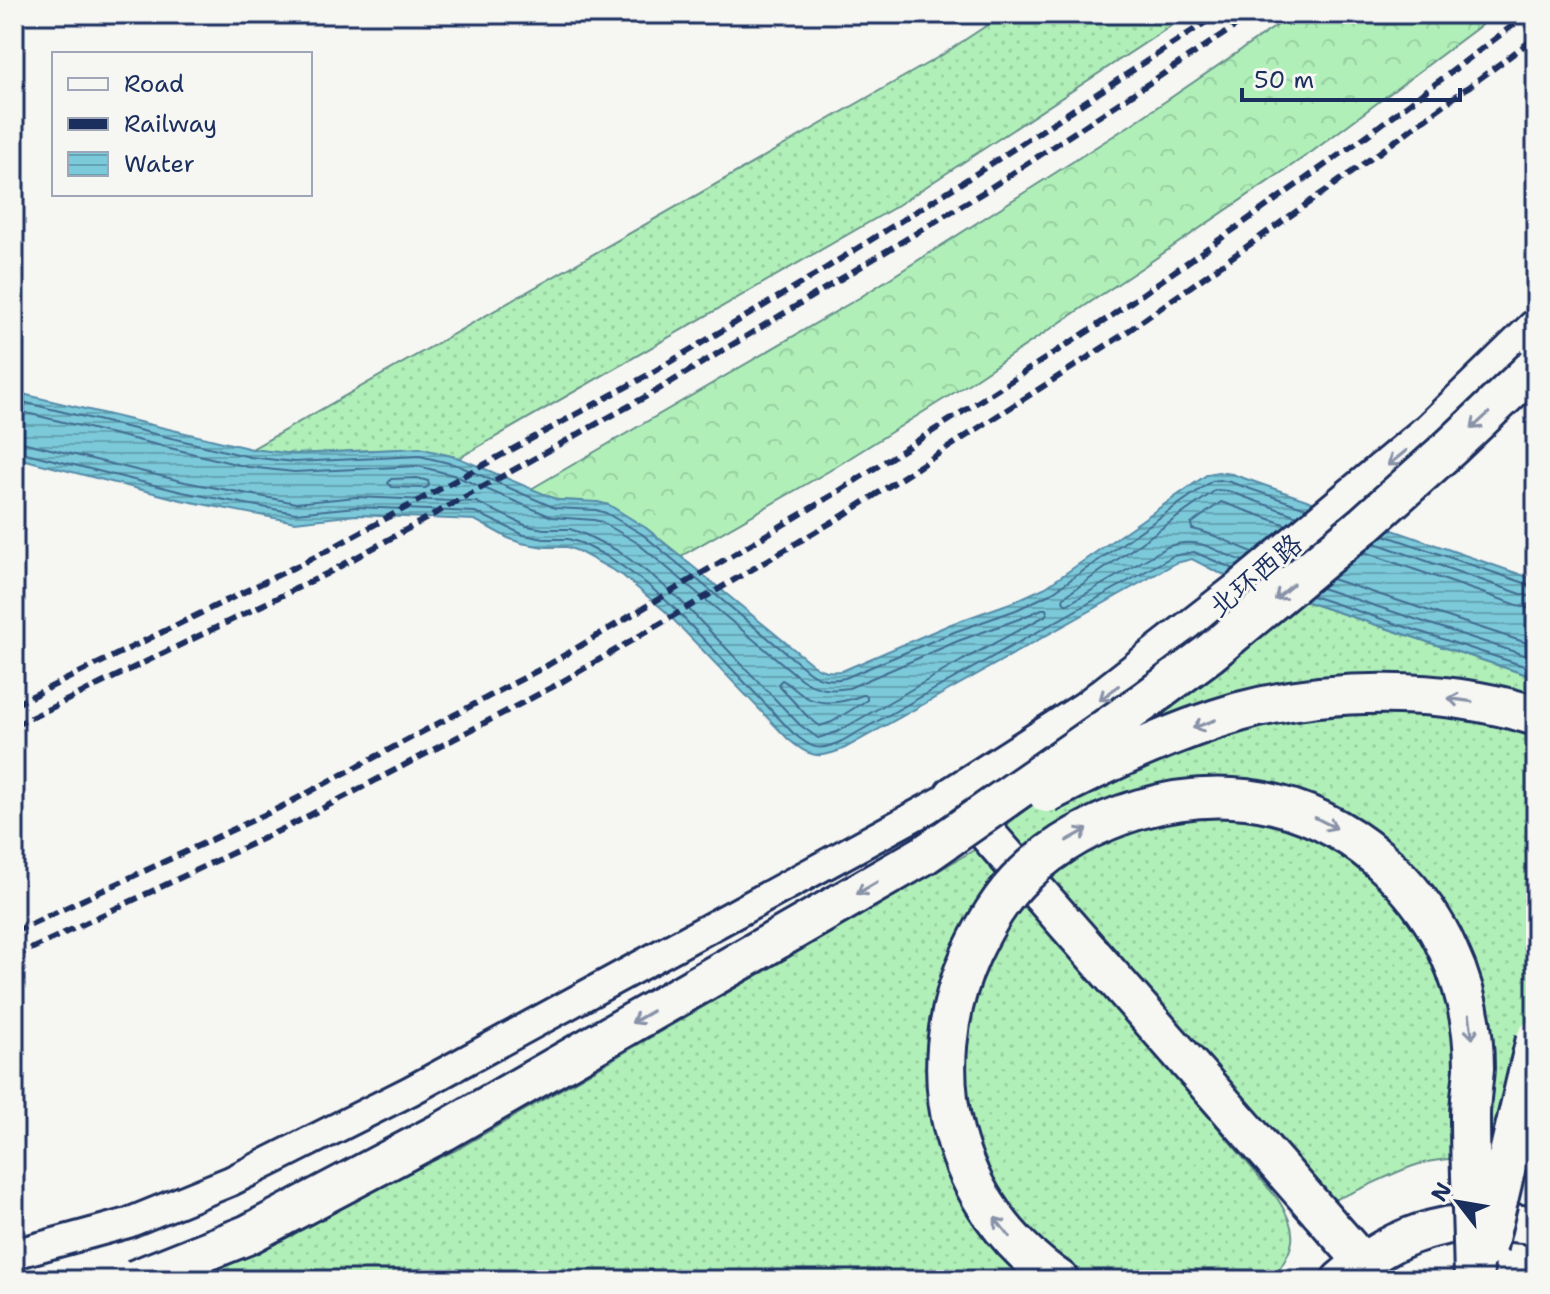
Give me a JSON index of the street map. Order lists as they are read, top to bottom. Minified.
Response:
{"streets":{"main road":["北环西路"]},"one_way":["北环西路"],"legend":["Road","Railway","Water"],"scale_bar":"50 m","north":"top left"}
